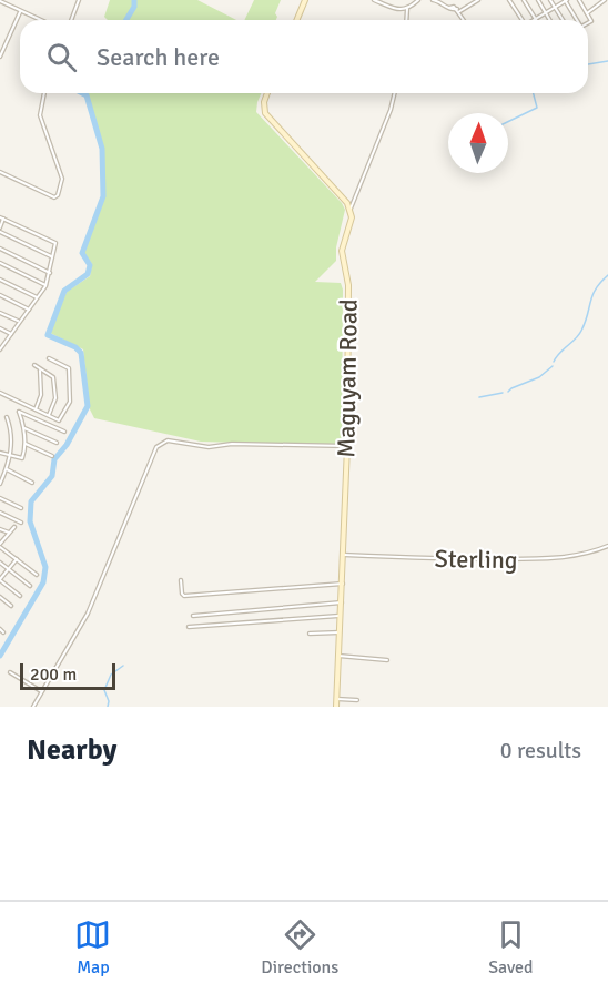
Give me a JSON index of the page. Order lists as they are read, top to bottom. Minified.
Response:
{"streets":{"main road":["Maguyam Road"],"street":["Sterling"]},"crossings":[["Maguyam Road","Sterling"]],"scale_bar":"200 m","north":"top","page":{"search":"Search here","scale":"200 m","heading":["Nearby","0 results"],"nav":["Map","Directions","Saved"]}}
